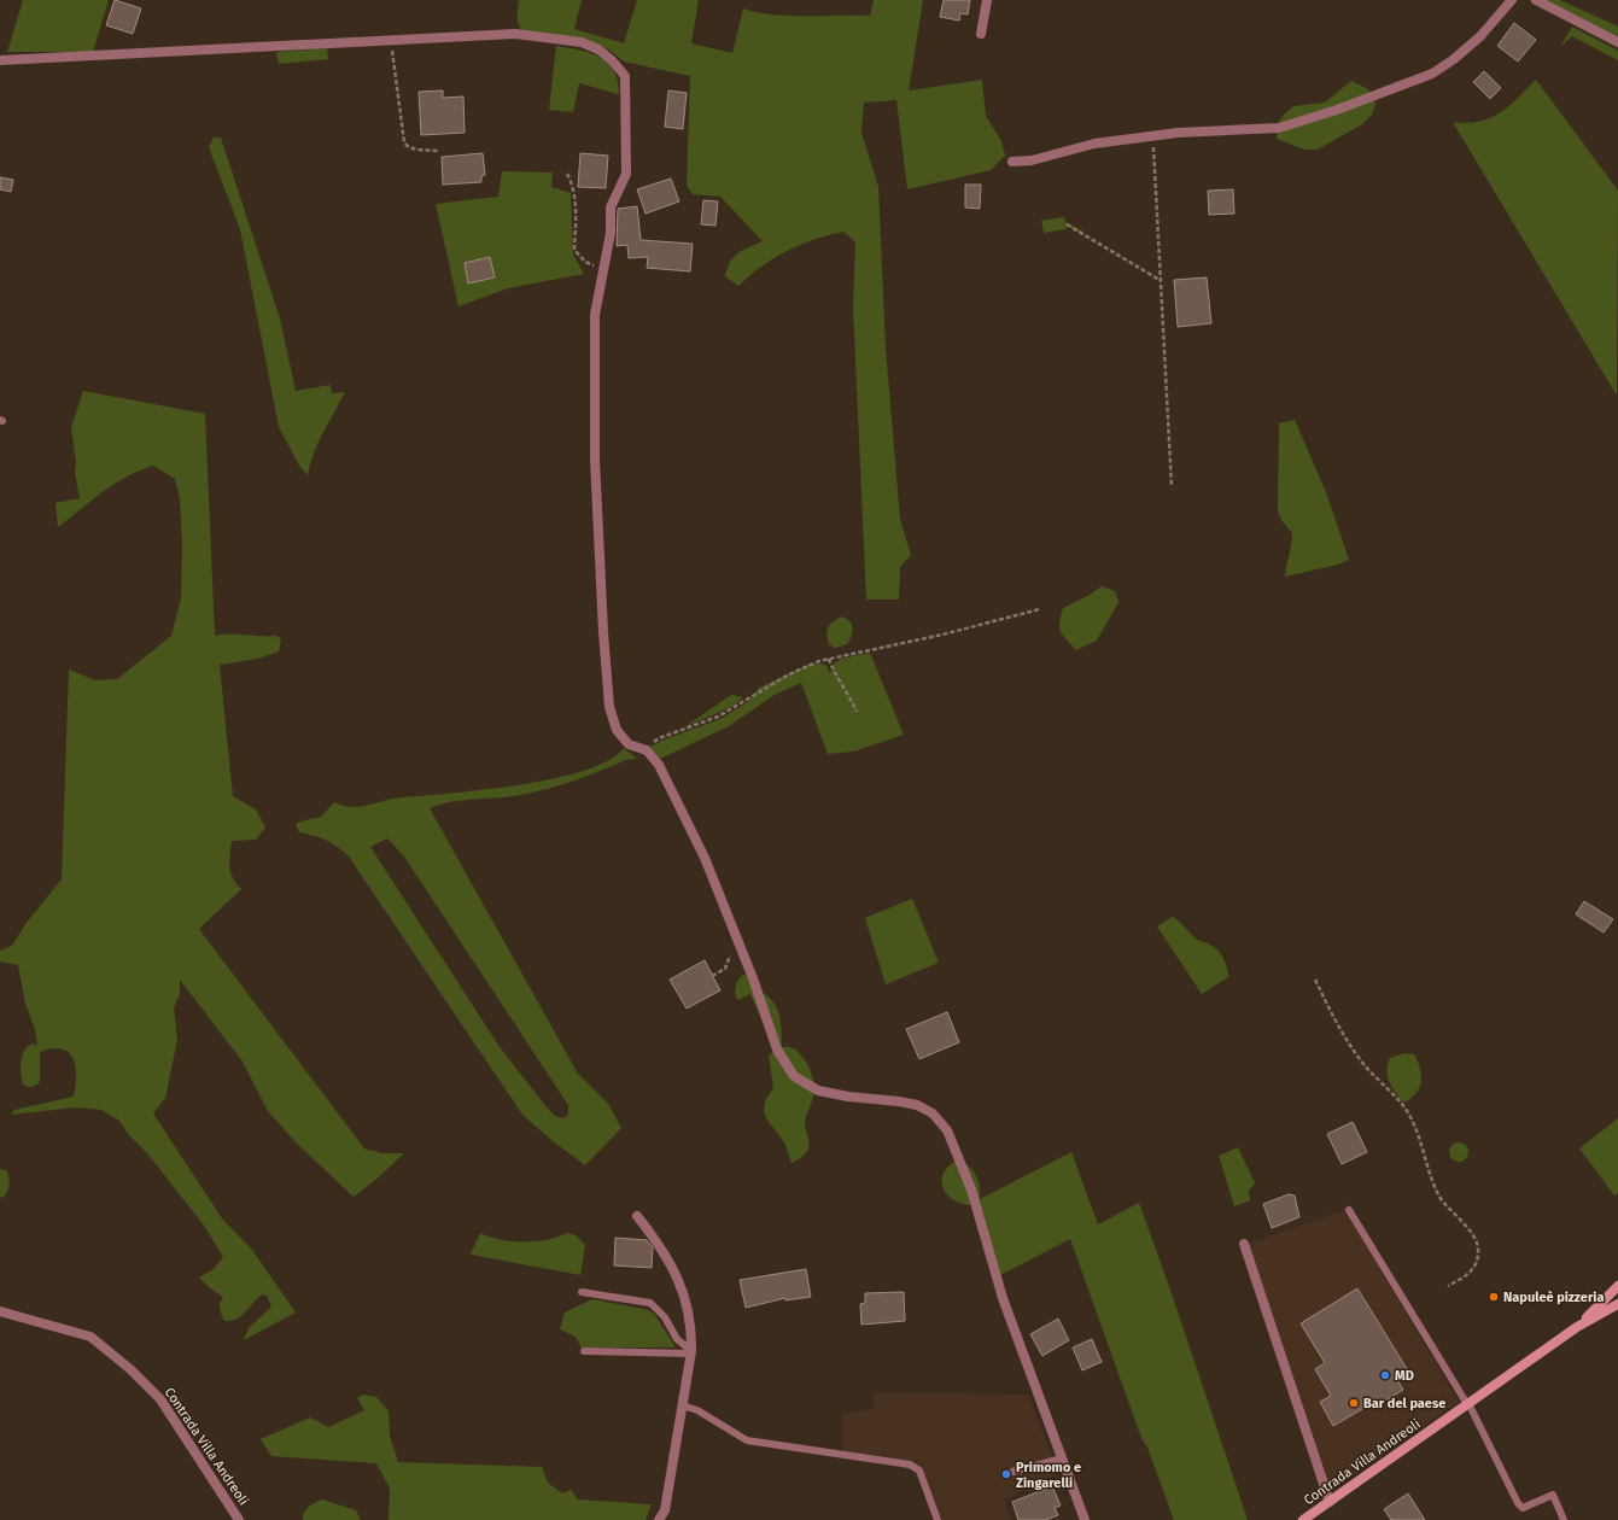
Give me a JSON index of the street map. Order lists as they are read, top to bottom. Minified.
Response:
{"streets":{"main road":["Contrada Villa Andreoli"]},"places":["Napuleè pizzeria","MD","Bar del paese","Primomo e Zingarelli"]}
